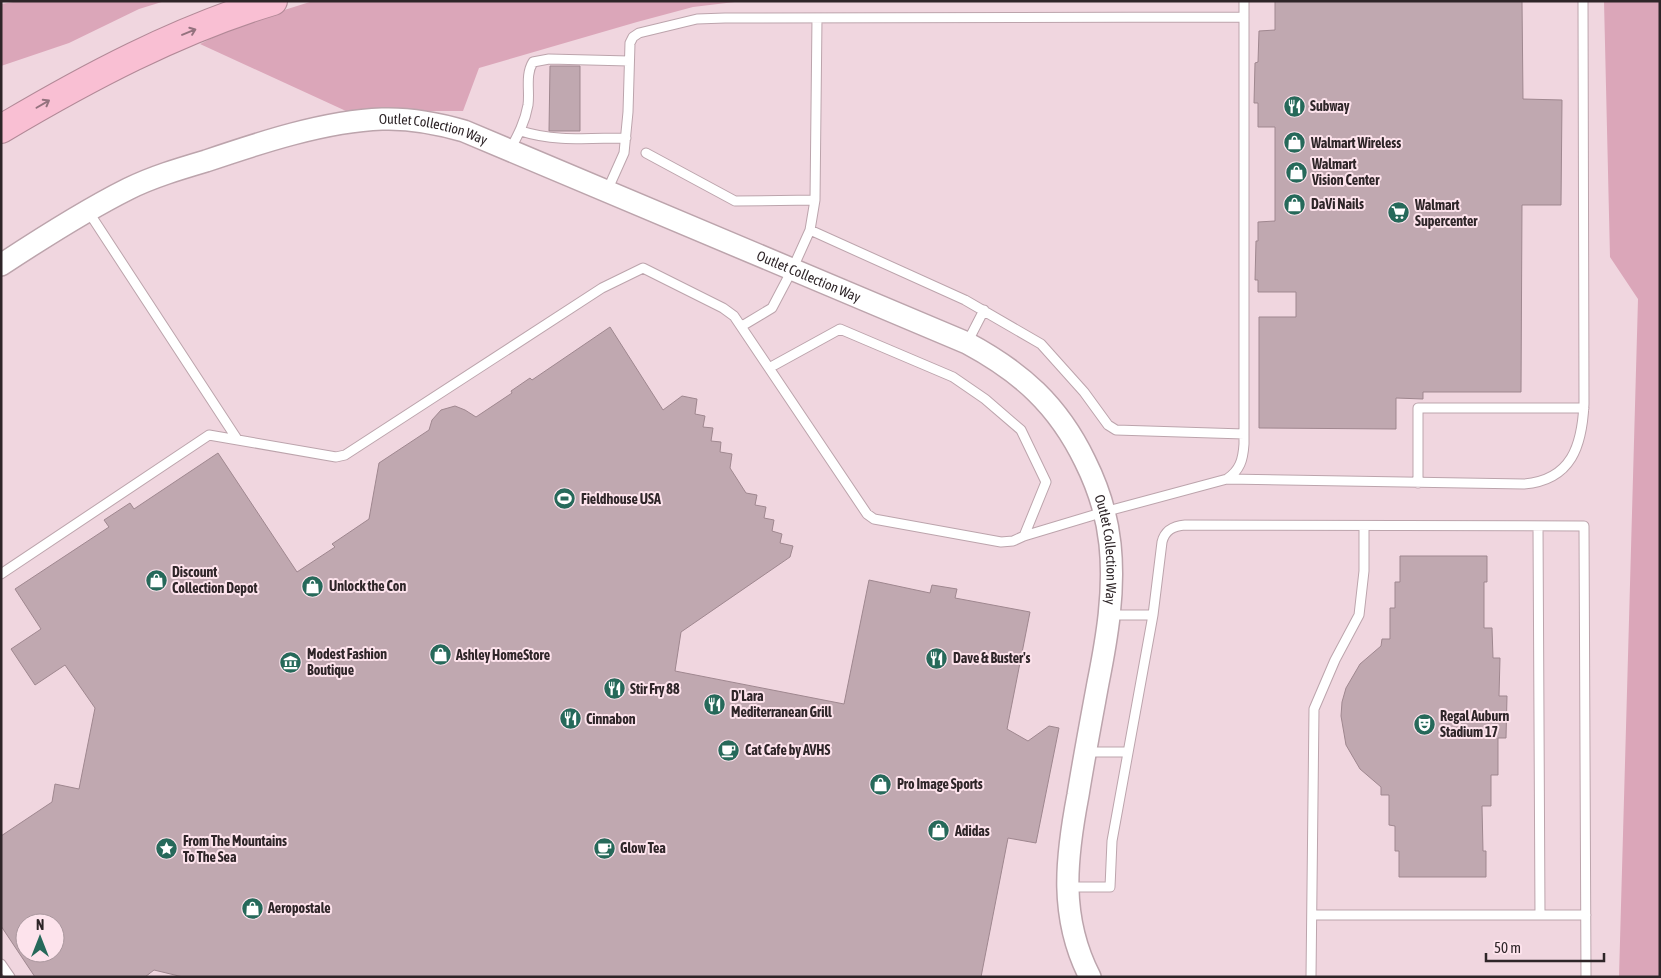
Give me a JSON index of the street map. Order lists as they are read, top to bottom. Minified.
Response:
{"streets":{"street":["Outlet Collection Way"]},"places":{"restaurant":["Subway","Dave & Buster's","Stir Fry 88","D'Lara Mediterranean Grill","Cinnabon"],"shop":["Walmart Wireless","Walmart Vision Center","DaVi Nails","Discount Collection Depot","Unlock the Con","Ashley HomeStore","Pro Image Sports","Adidas","Aeropostale"],"supermarket":["Walmart Supercenter"],"sports":["Fieldhouse USA"],"museum":["Modest Fashion Boutique"],"theatre":["Regal Auburn Stadium 17"],"cafe":["Cat Cafe by AVHS","Glow Tea"],"place":["From The Mountains To The Sea"]},"scale_bar":"50 m","north":"top"}
